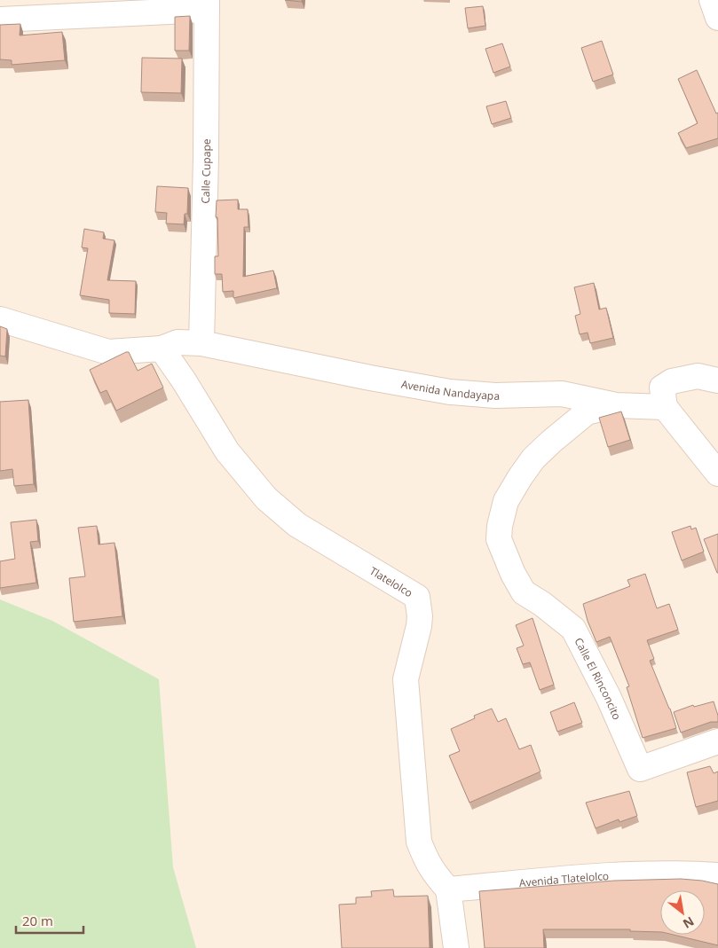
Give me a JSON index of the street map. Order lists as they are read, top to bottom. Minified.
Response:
{"streets":{"street":["Calle Cupape","Avenida Nandayapa","Tlatelolco","Calle El Rinconcito","Avenida Tlatelolco"]},"crossings":[["Calle Cupape","Avenida Nandayapa"],["Avenida Nandayapa","Tlatelolco"],["Avenida Nandayapa","Calle El Rinconcito"],["Tlatelolco","Avenida Tlatelolco"]],"scale_bar":"20 m","north":"bottom right"}
